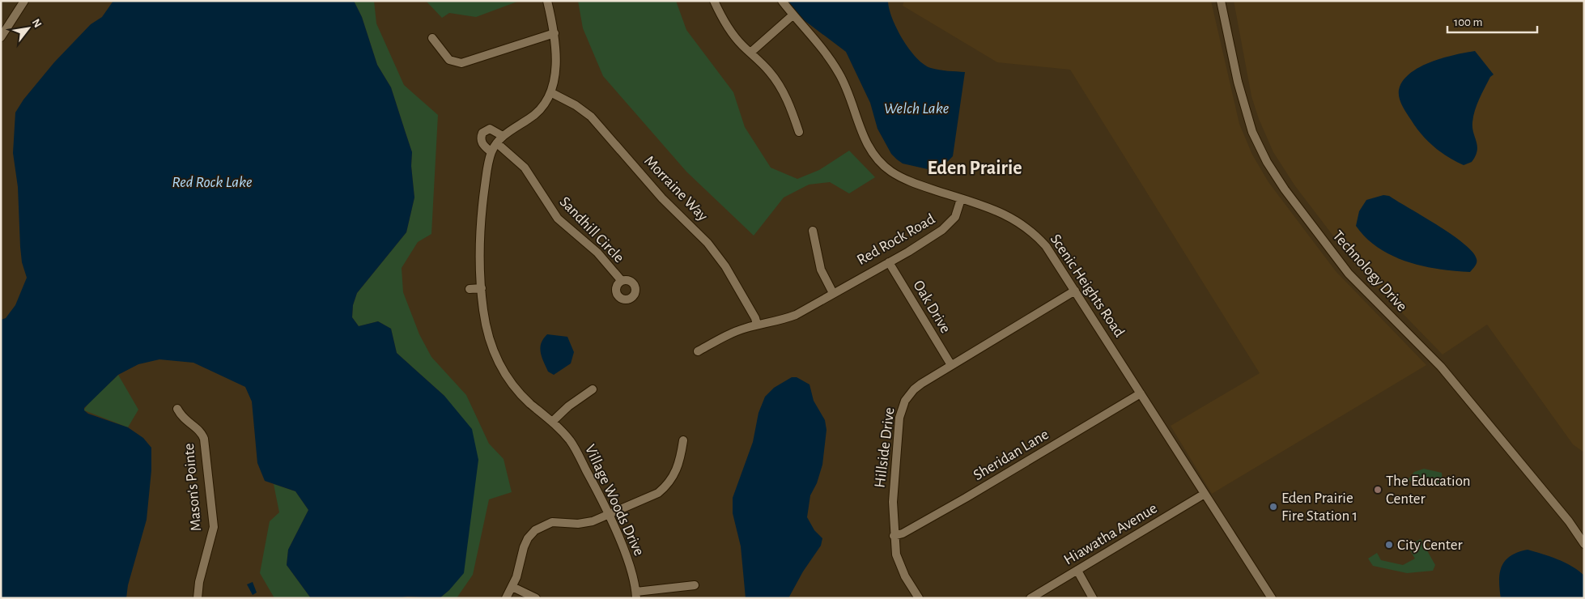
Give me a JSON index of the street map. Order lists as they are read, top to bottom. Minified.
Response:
{"streets":{"street":["Morraine Way","Sandhill Circle","Red Rock Road","Technology Drive","Scenic Heights Road","Oak Drive","Hillside Drive","Sheridan Lane","Mason's Pointe","Village Woods Drive","Hiawatha Avenue"]},"crossings":[["Morraine Way","Red Rock Road"],["Morraine Way","Village Woods Drive"],["Sandhill Circle","Village Woods Drive"],["Red Rock Road","Scenic Heights Road"],["Red Rock Road","Oak Drive"],["Scenic Heights Road","Hillside Drive"],["Scenic Heights Road","Sheridan Lane"],["Scenic Heights Road","Hiawatha Avenue"],["Oak Drive","Hillside Drive"],["Hillside Drive","Sheridan Lane"]],"districts":["Eden Prairie"],"water":["Welch Lake","Red Rock Lake"],"places":["The Education Center","Eden Prairie Fire Station 1","City Center"],"scale_bar":"100 m","north":"top right"}
